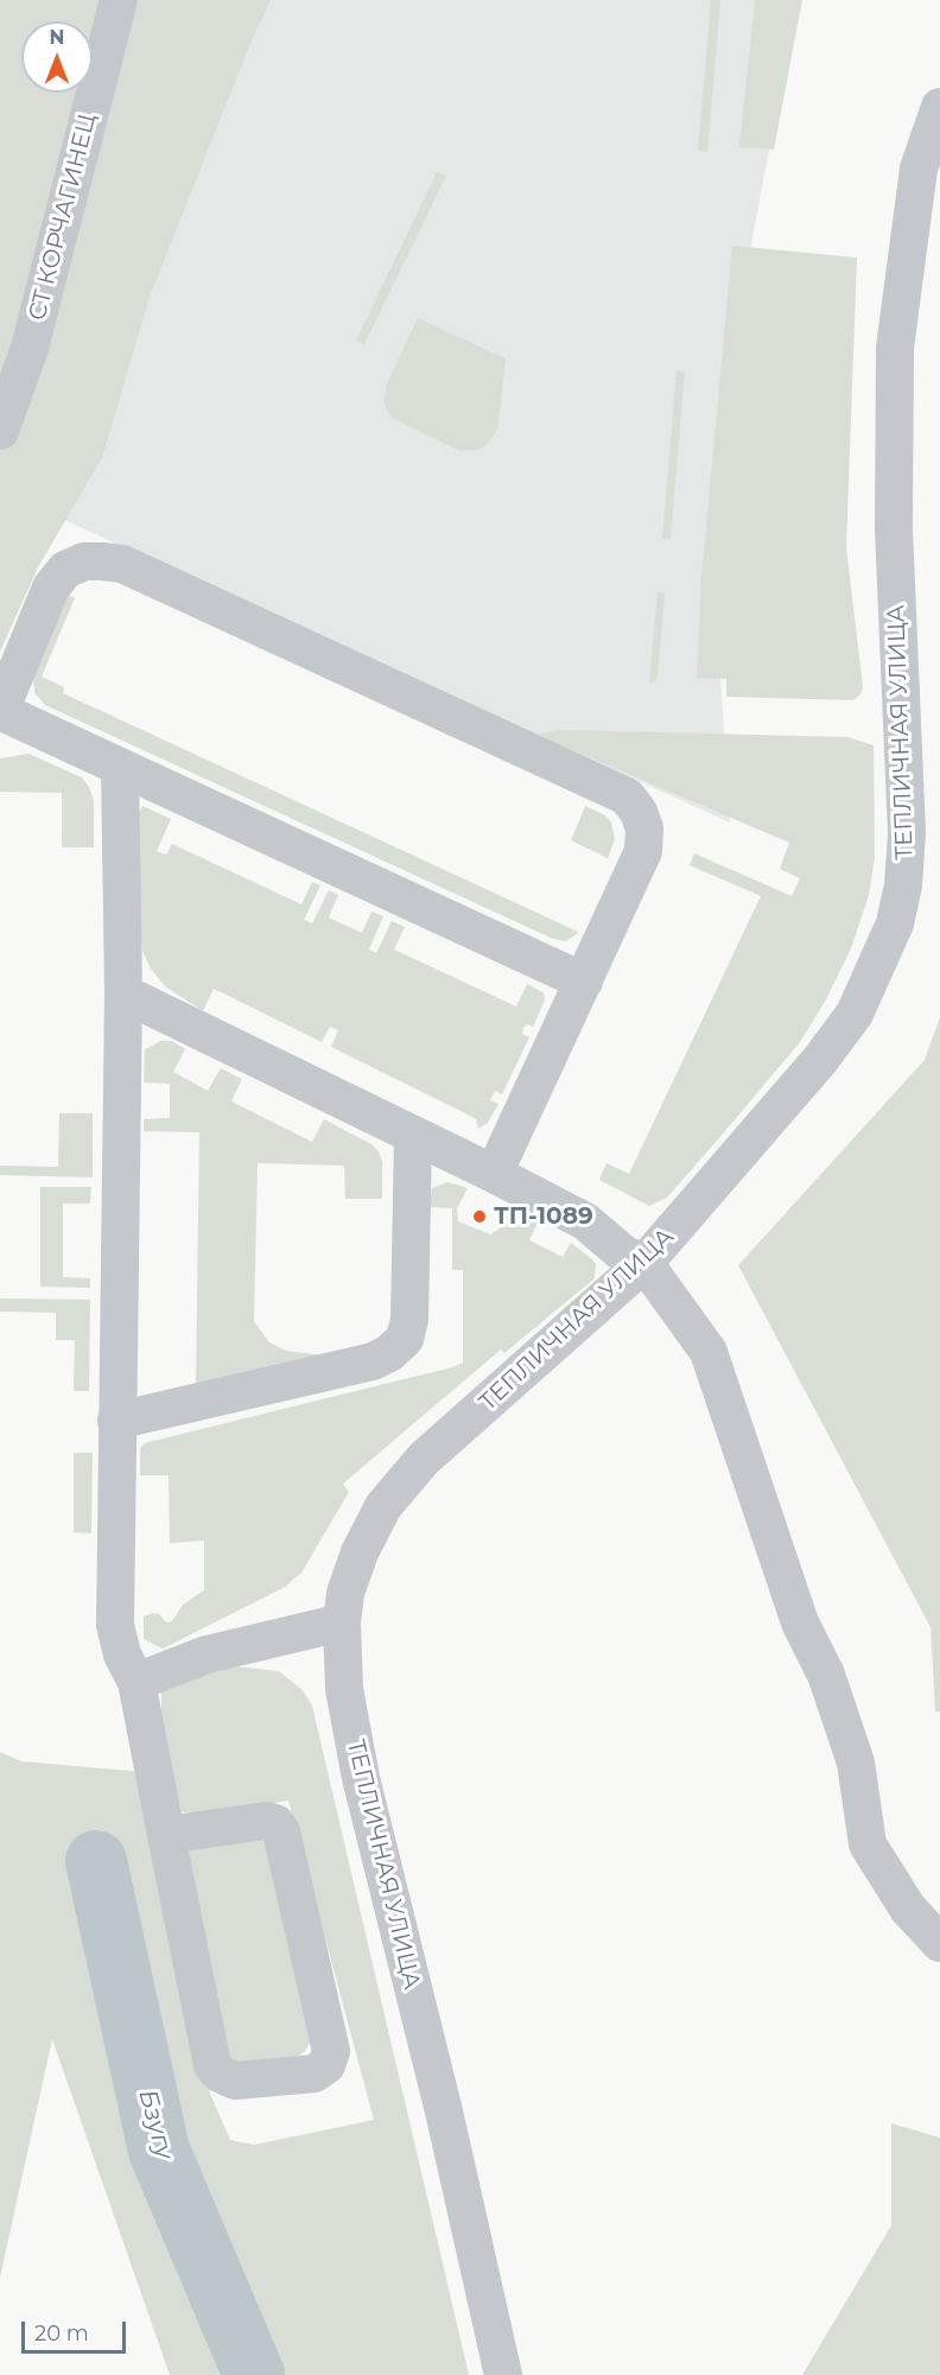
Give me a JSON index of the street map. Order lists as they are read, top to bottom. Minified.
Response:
{"streets":{"street":["СТ КОРЧАГИНЕЦ","ТЕПЛИЧНАЯ УЛИЦА"]},"water":["Бзугу"],"places":["ТП-1089"],"scale_bar":"20 m","north":"top"}
